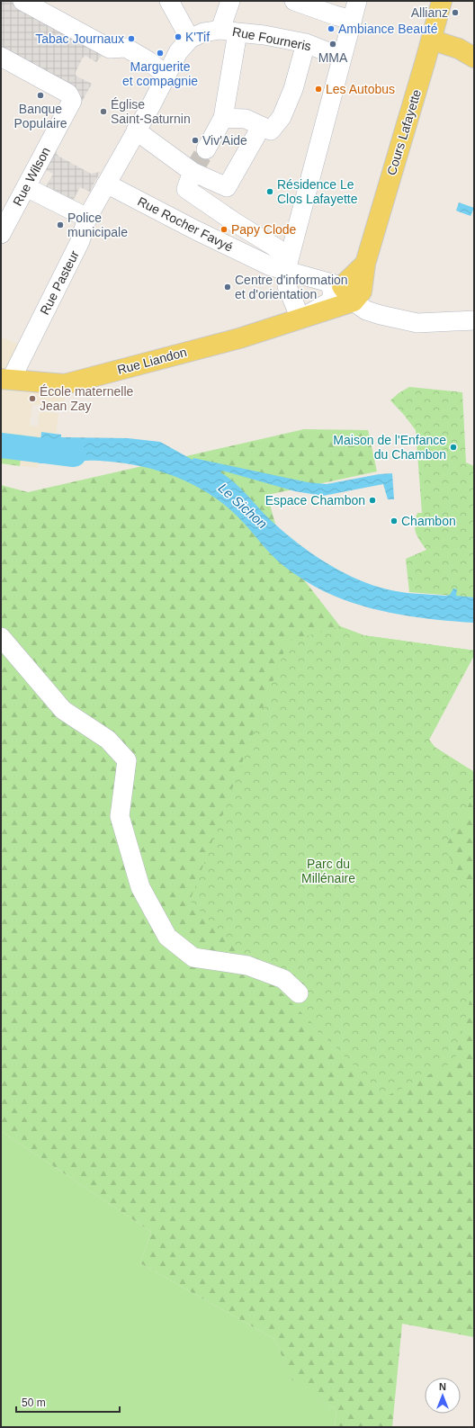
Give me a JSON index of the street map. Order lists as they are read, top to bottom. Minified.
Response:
{"streets":{"main road":["Cours Lafayette","Rue Liandon"],"street":["Rue Fourneris","Rue Wilson","Rue Rocher Favyé","Rue Pasteur"]},"crossings":[["Rue Fourneris","Rue Pasteur"],["Cours Lafayette","Rue Liandon"],["Rue Rocher Favyé","Rue Pasteur"],["Rue Pasteur","Rue Liandon"]],"water":["Le Sichon"],"parks":["Parc du Millénaire"],"places":["Allianz","Ambiance Beauté","K'Tif","Tabac Journaux","MMA","Marguerite et compagnie","Les Autobus","Banque Populaire","Église Saint-Saturnin","Viv'Aide","Résidence Le Clos Lafayette","Police municipale","Papy Clode","Centre d'information et d'orientation","École maternelle Jean Zay","Maison de l'Enfance du Chambon","Espace Chambon","Chambon"],"scale_bar":"50 m","north":"top"}
